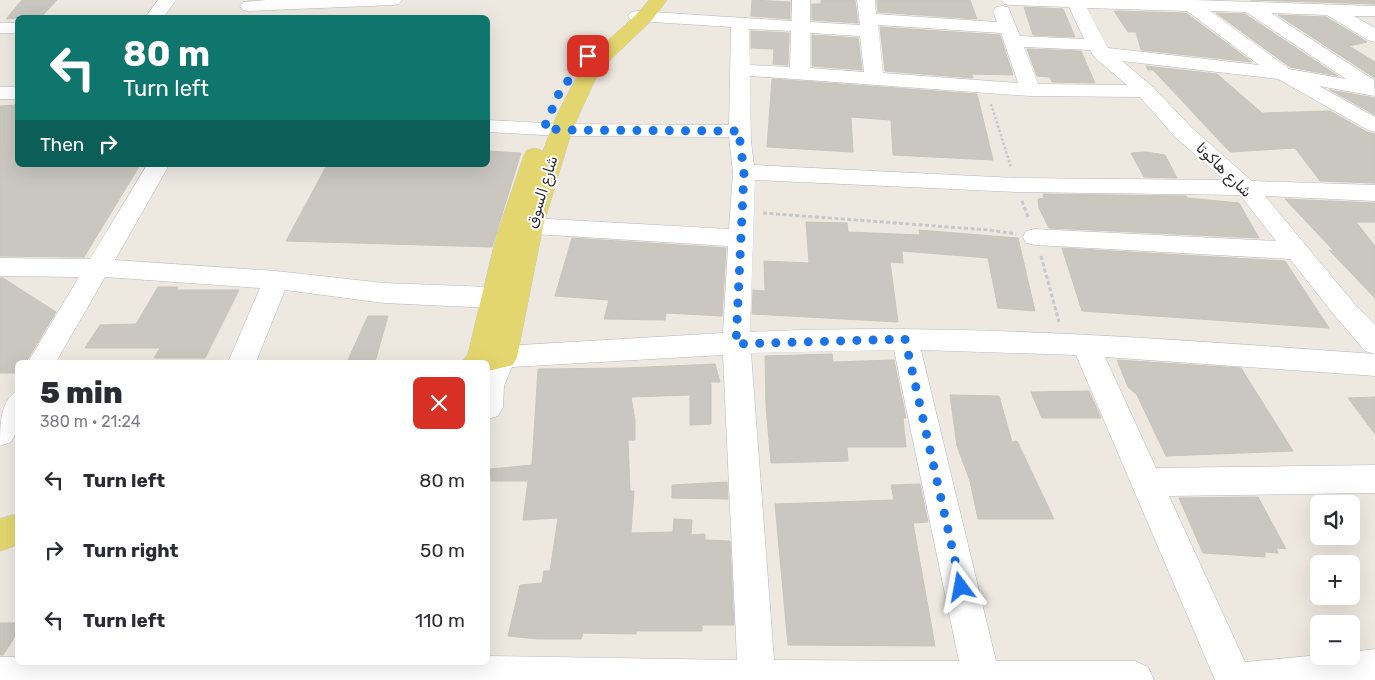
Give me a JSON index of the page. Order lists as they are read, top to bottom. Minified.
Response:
{"streets":{"main road":["شارع السوق"],"street":["شارع هاكوتا"]},"page":{"turn":["80 m","Turn left"],"then":"Then","heading":["5 min","380 m · 21:24"],"list":[{"name":"Turn left","value":"80 m"},{"name":"Turn right","value":"50 m"},{"name":"Turn left","value":"110 m"}],"map_buttons":["+","−"]}}
